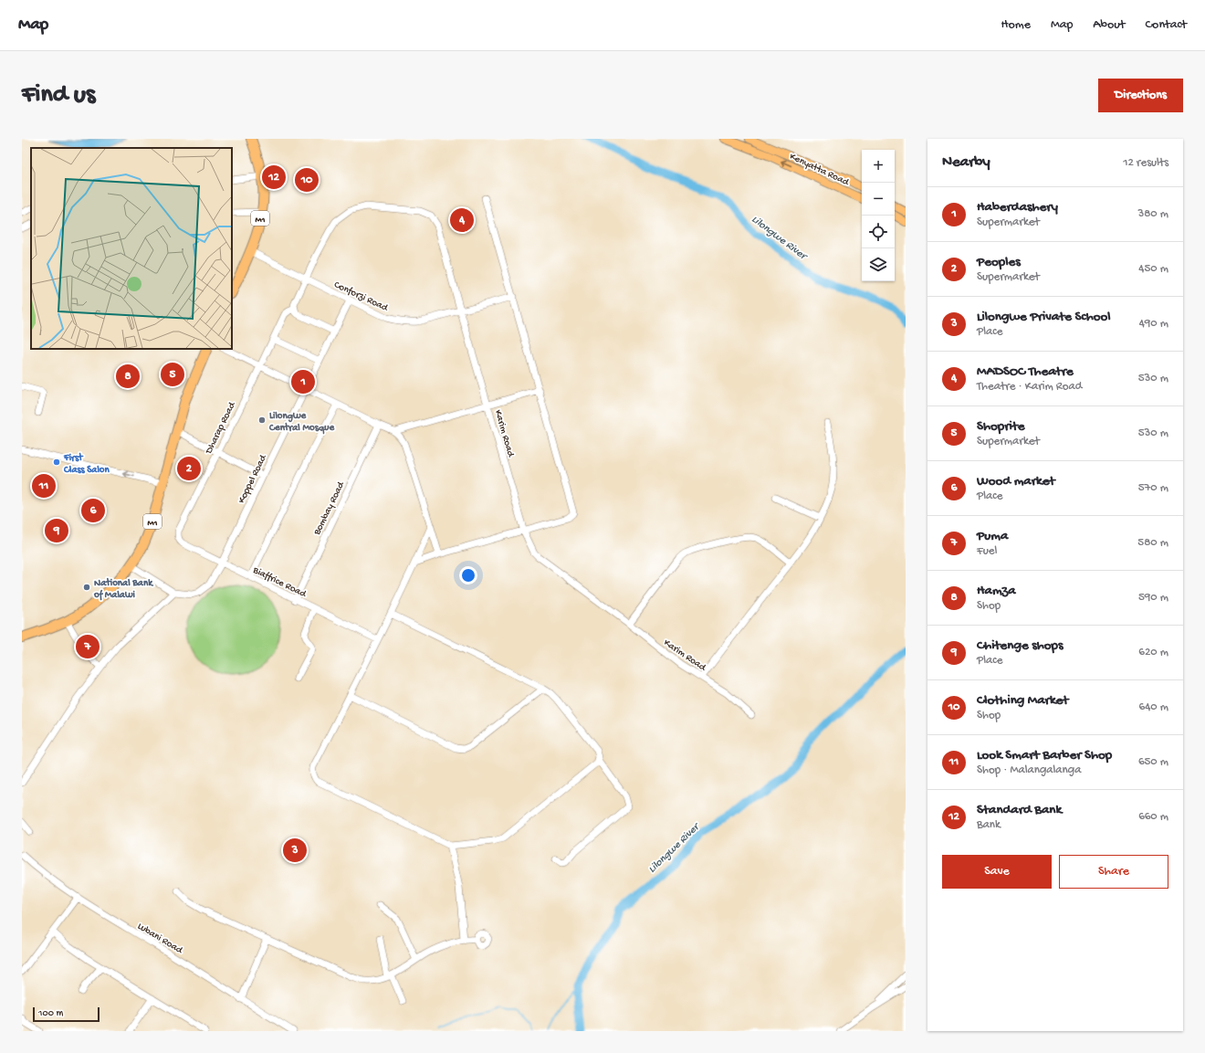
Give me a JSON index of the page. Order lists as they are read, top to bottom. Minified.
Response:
{"streets":{"highway":["M1"],"main road":["Kenyatta Road"],"street":["Conforzi Road","Dharap Road","Karim Road","Koppel Road","Bombay Road","Biaffrice Road","Lubani Road"]},"crossings":[["M1","Conforzi Road"],["M1","Koppel Road"],["Conforzi Road","Karim Road"],["Conforzi Road","Koppel Road"],["Dharap Road","Karim Road"],["Dharap Road","Biaffrice Road"],["Koppel Road","Biaffrice Road"],["Bombay Road","Biaffrice Road"]],"water":["Lilongwe River"],"places":["Lilongwe Central Mosque","First Class Salon","National Bank of Malawi"],"scale_bar":"100 m","page":{"header":"Map","nav":["Home","Map","About","Contact"],"buttons":["Directions",["Save","Share"]],"title":"Find us","heading":["Nearby","12 results"],"map_buttons":["+","−"],"pins":["12","10","4","5","8","1","2","11","6","9","7","3"],"list":[{"mark":"1","name":"Haberdashery","note":"Supermarket","value":"380 m"},{"mark":"2","name":"Peoples","note":"Supermarket","value":"450 m"},{"mark":"3","name":"Lilongwe Private School","note":"Place","value":"490 m"},{"mark":"4","name":"MADSOC Theatre","note":"Theatre · Karim Road","value":"530 m"},{"mark":"5","name":"Shoprite","note":"Supermarket","value":"530 m"},{"mark":"6","name":"Wood market","note":"Place","value":"570 m"},{"mark":"7","name":"Puma","note":"Fuel","value":"580 m"},{"mark":"8","name":"Hamza","note":"Shop","value":"590 m"},{"mark":"9","name":"Chitenge shops","note":"Place","value":"620 m"},{"mark":"10","name":"Clothing Market","note":"Shop","value":"640 m"},{"mark":"11","name":"Look Smart Barber Shop","note":"Shop · Malangalanga","value":"650 m"},{"mark":"12","name":"Standard Bank","note":"Bank","value":"660 m"}],"scale":"100 m"}}
